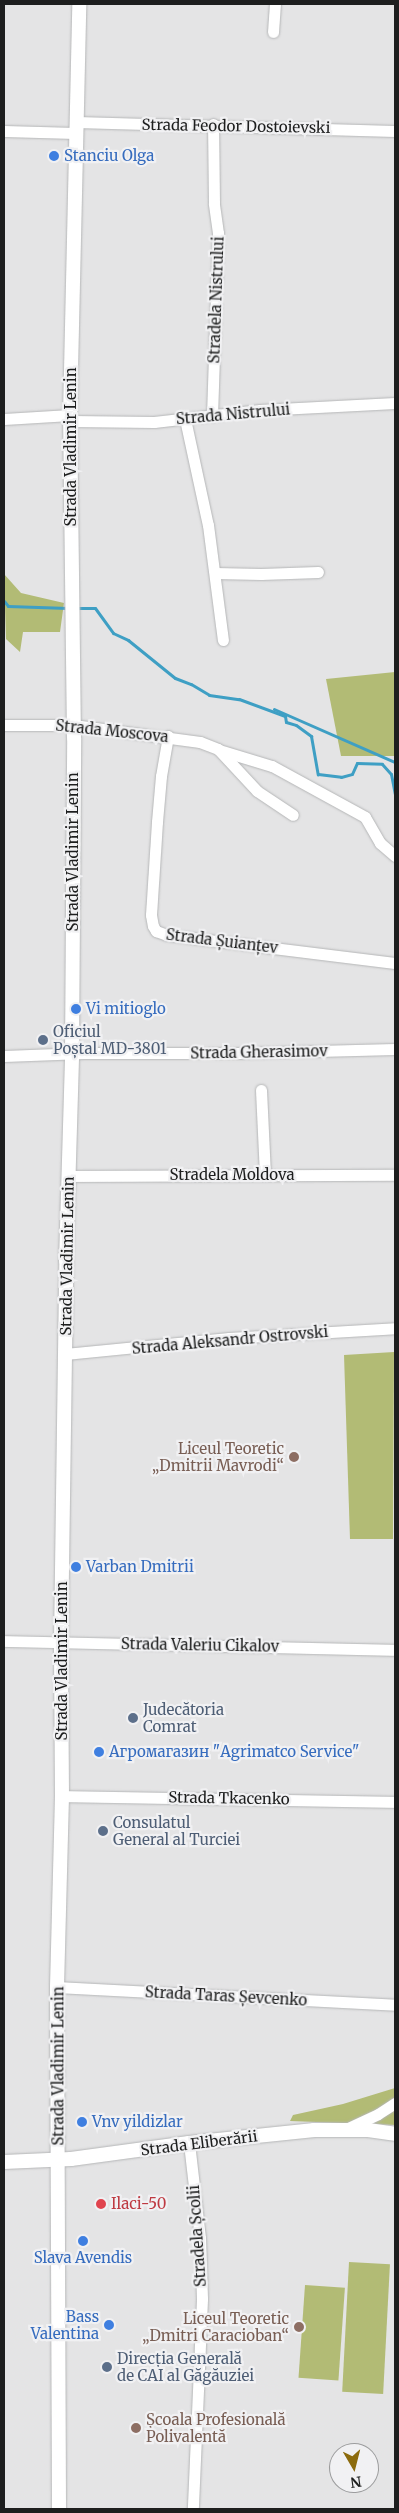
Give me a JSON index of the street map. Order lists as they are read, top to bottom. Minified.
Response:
{"streets":{"main road":["Strada Vladimir Lenin","Strada Eliberării"],"street":["Strada Feodor Dostoievski","Stradela Nistrului","Strada Nistrului","Strada Moscova","Strada Șuianțev","Strada Gherasimov","Stradela Moldova","Strada Aleksandr Ostrovski","Strada Valeriu Cikalov","Strada Tkacenko","Strada Taras Șevcenko","Stradela Școlii"]},"crossings":[["Strada Feodor Dostoievski","Stradela Nistrului"],["Strada Feodor Dostoievski","Strada Vladimir Lenin"],["Stradela Nistrului","Strada Nistrului"],["Strada Nistrului","Strada Vladimir Lenin"],["Strada Vladimir Lenin","Strada Moscova"],["Strada Vladimir Lenin","Strada Gherasimov"],["Strada Vladimir Lenin","Stradela Moldova"],["Strada Vladimir Lenin","Strada Aleksandr Ostrovski"],["Strada Vladimir Lenin","Strada Valeriu Cikalov"],["Strada Vladimir Lenin","Strada Tkacenko"],["Strada Vladimir Lenin","Strada Taras Șevcenko"],["Strada Vladimir Lenin","Strada Eliberării"],["Strada Moscova","Strada Șuianțev"],["Strada Eliberării","Stradela Școlii"]],"places":["Stanciu Olga","Vi mitioglo","Oficiul Poștal MD-3801","Liceul Teoretic „Dmitrii Mavrodi“","Varban Dmitrii","Judecătoria Comrat","Агромагазин \"Agrimatco Service\"","Consulatul General al Turciei","Vnv yildizlar","Ilaci-50","Slava Avendis","Bass Valentina","Liceul Teoretic „Dmitri Caracioban“","Direcția Generală de CAI al Găgăuziei","Școala Profesională Polivalentă"],"north":"bottom"}
